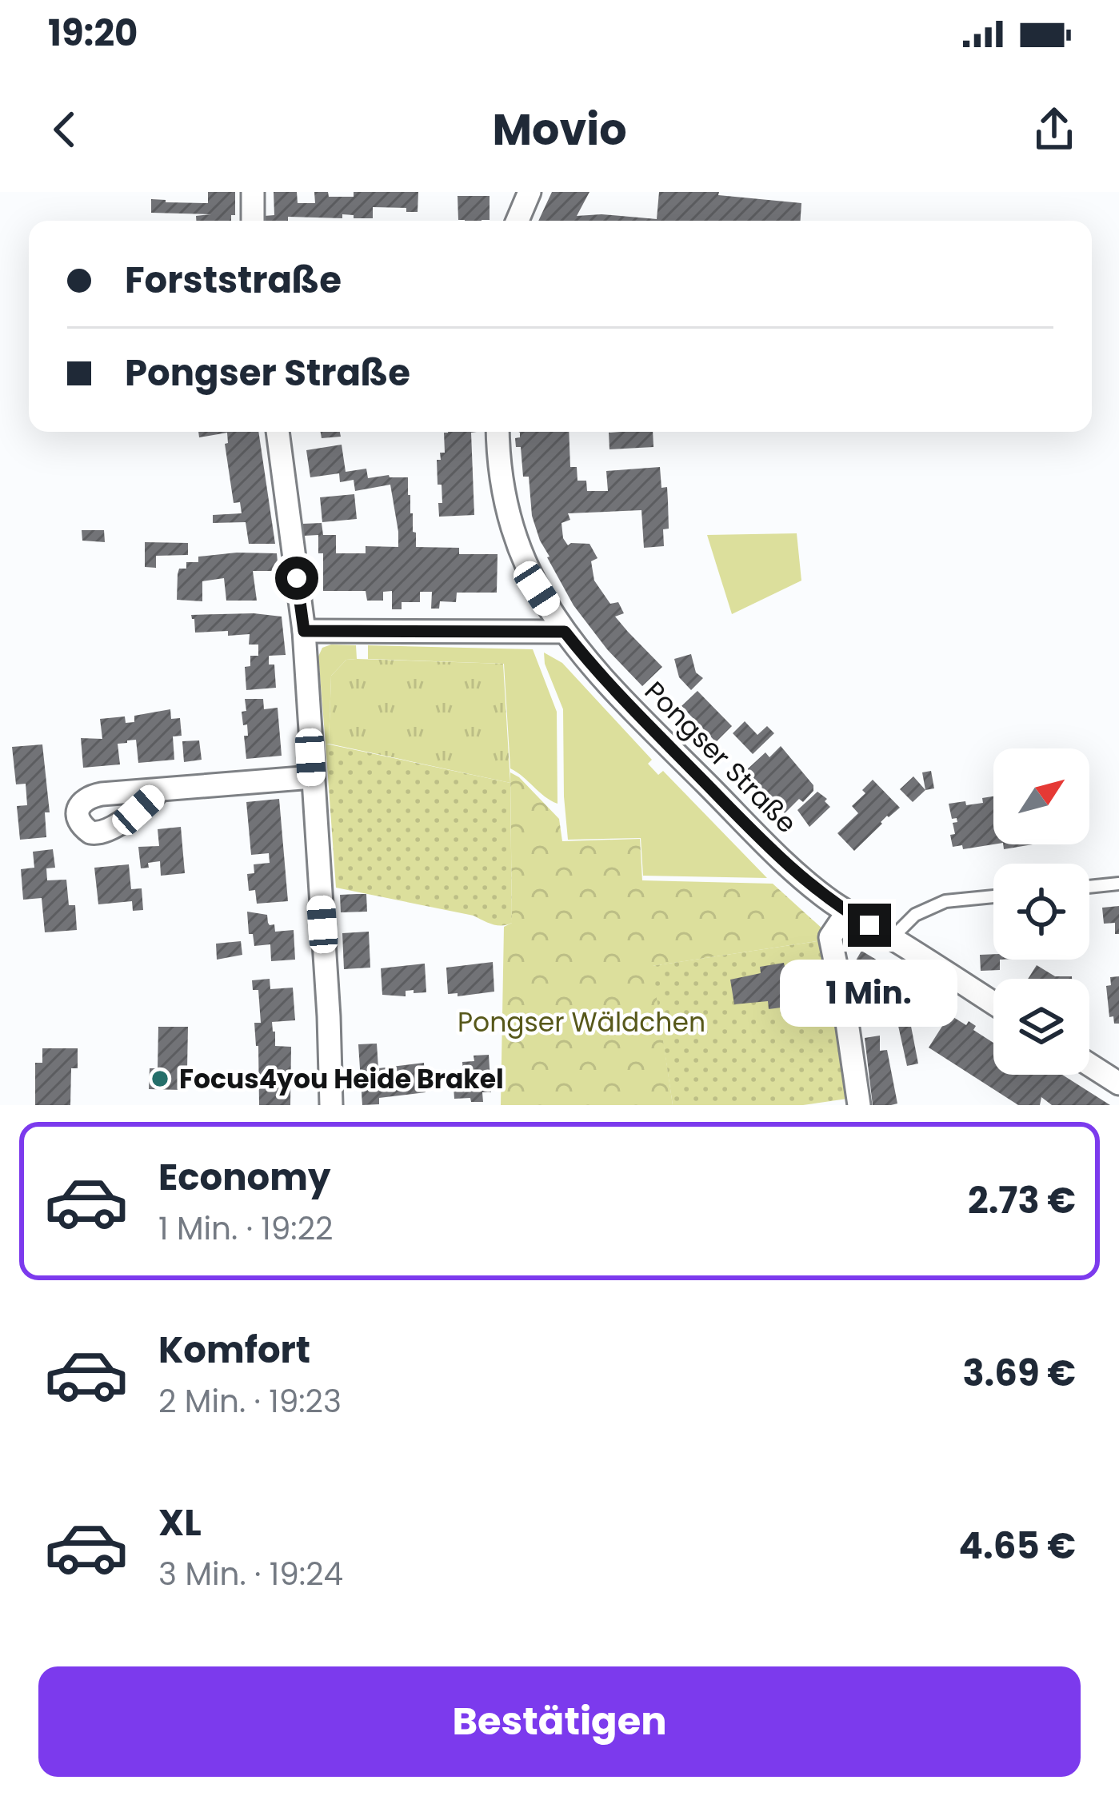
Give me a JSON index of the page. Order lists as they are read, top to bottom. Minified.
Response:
{"streets":{"street":["Pongser Straße"]},"parks":["Pongser Wäldchen"],"places":["Focus4you Heide Brakel"],"north":"top right","page":{"status":"19:20","header":"Movio","banner":["Forststraße","Pongser Straße"],"bubble":"1 Min.","list":[{"name":"Economy","note":"1 Min. · 19:22","value":"2.73 €"},{"name":"Komfort","note":"2 Min. · 19:23","value":"3.69 €"},{"name":"XL","note":"3 Min. · 19:24","value":"4.65 €"}],"buttons":"Bestätigen"}}
